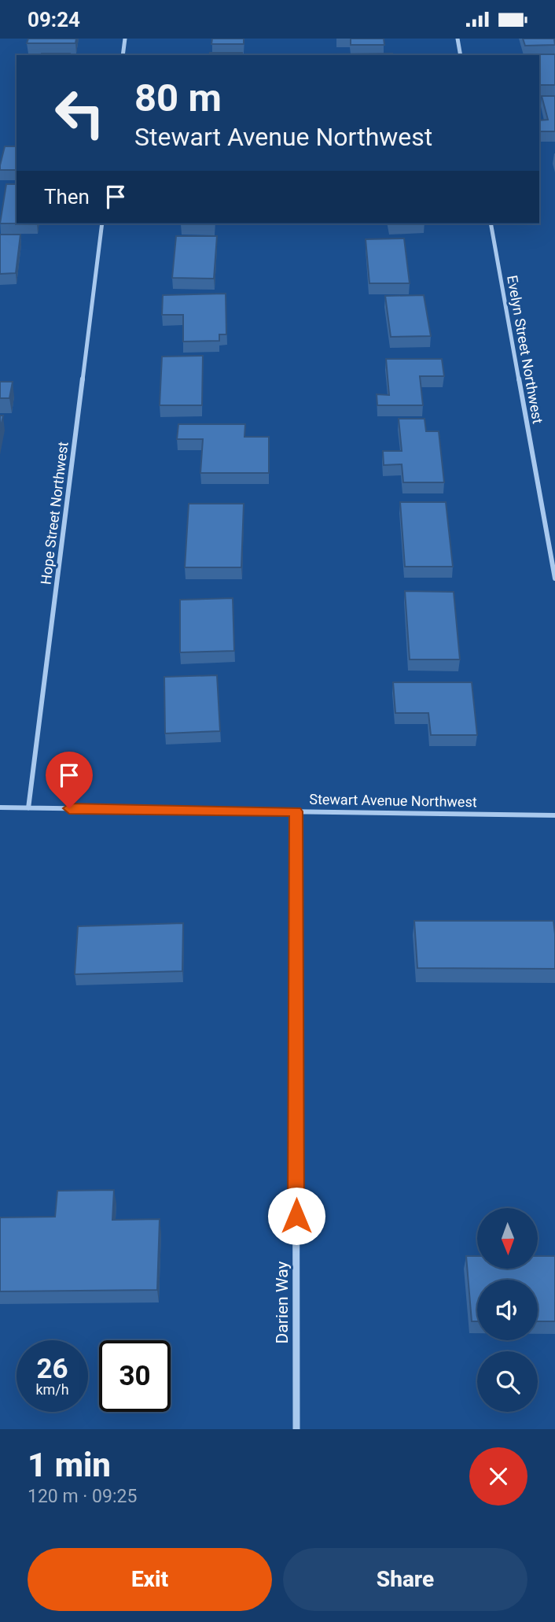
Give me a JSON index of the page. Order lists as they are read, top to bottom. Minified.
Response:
{"streets":{"street":["Evelyn Street Northwest","Hope Street Northwest","Stewart Avenue Northwest","Darien Way"]},"crossings":[["Hope Street Northwest","Stewart Avenue Northwest"],["Stewart Avenue Northwest","Darien Way"]],"north":"bottom","page":{"status":"09:24","turn":["80 m","Stewart Avenue Northwest"],"then":"Then","speed":"26 km/h","limit":"30","heading":["1 min","120 m · 09:25"],"buttons":["Exit","Share"]}}
